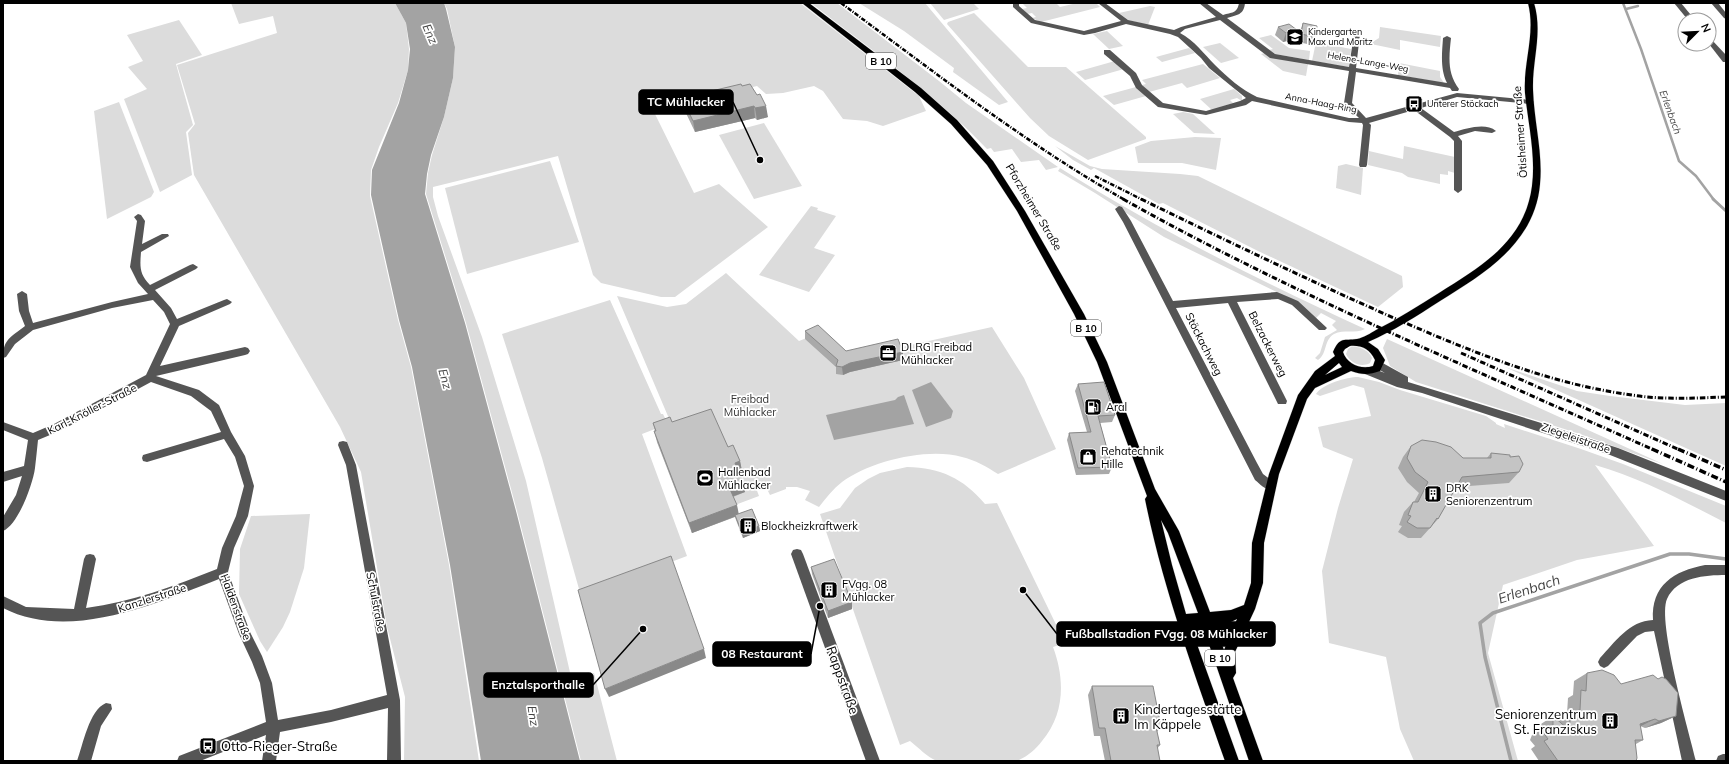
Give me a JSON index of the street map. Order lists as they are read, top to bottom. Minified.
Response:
{"streets":{"main road":["B 10","Ötisheimer Straße","Pforzheimer Straße"],"street":["Helene-Lange-Weg","Anna-Haag-Ring","Stöckachweg","Belzackerweg","Karl-Knöller-Straße","Ziegeleistraße","Kanzlerstraße","Schulstraße","Haldenstraße","Rappstraße"]},"crossings":[["Anna-Haag-Ring","Ötisheimer Straße"],["Ötisheimer Straße","Ziegeleistraße"],["Stöckachweg","Belzackerweg"],["Karl-Knöller-Straße","Haldenstraße"],["Kanzlerstraße","Haldenstraße"]],"water":["Enz","Erlenbach"],"parks":["Freibad Mühlacker"],"places":{"school or university":["Kindergarten Max und Moritz"],"bus stop":["Unterer Stöckach","Otto-Rieger-Straße"],"other":["TC Mühlacker","Fußballstadion FVgg. 08 Mühlacker","08 Restaurant","Enztalsporthalle"],"office":["DLRG Freibad Mühlacker"],"fuel station":["Aral"],"shop":["Rehatechnik Hille"],"sports":["Hallenbad Mühlacker"],"building":["DRK Seniorenzentrum","Blockheizkraftwerk","FVgg. 08 Mühlacker","Kindertagesstätte Im Käppele","Seniorenzentrum St. Franziskus"]},"north":"top right"}
